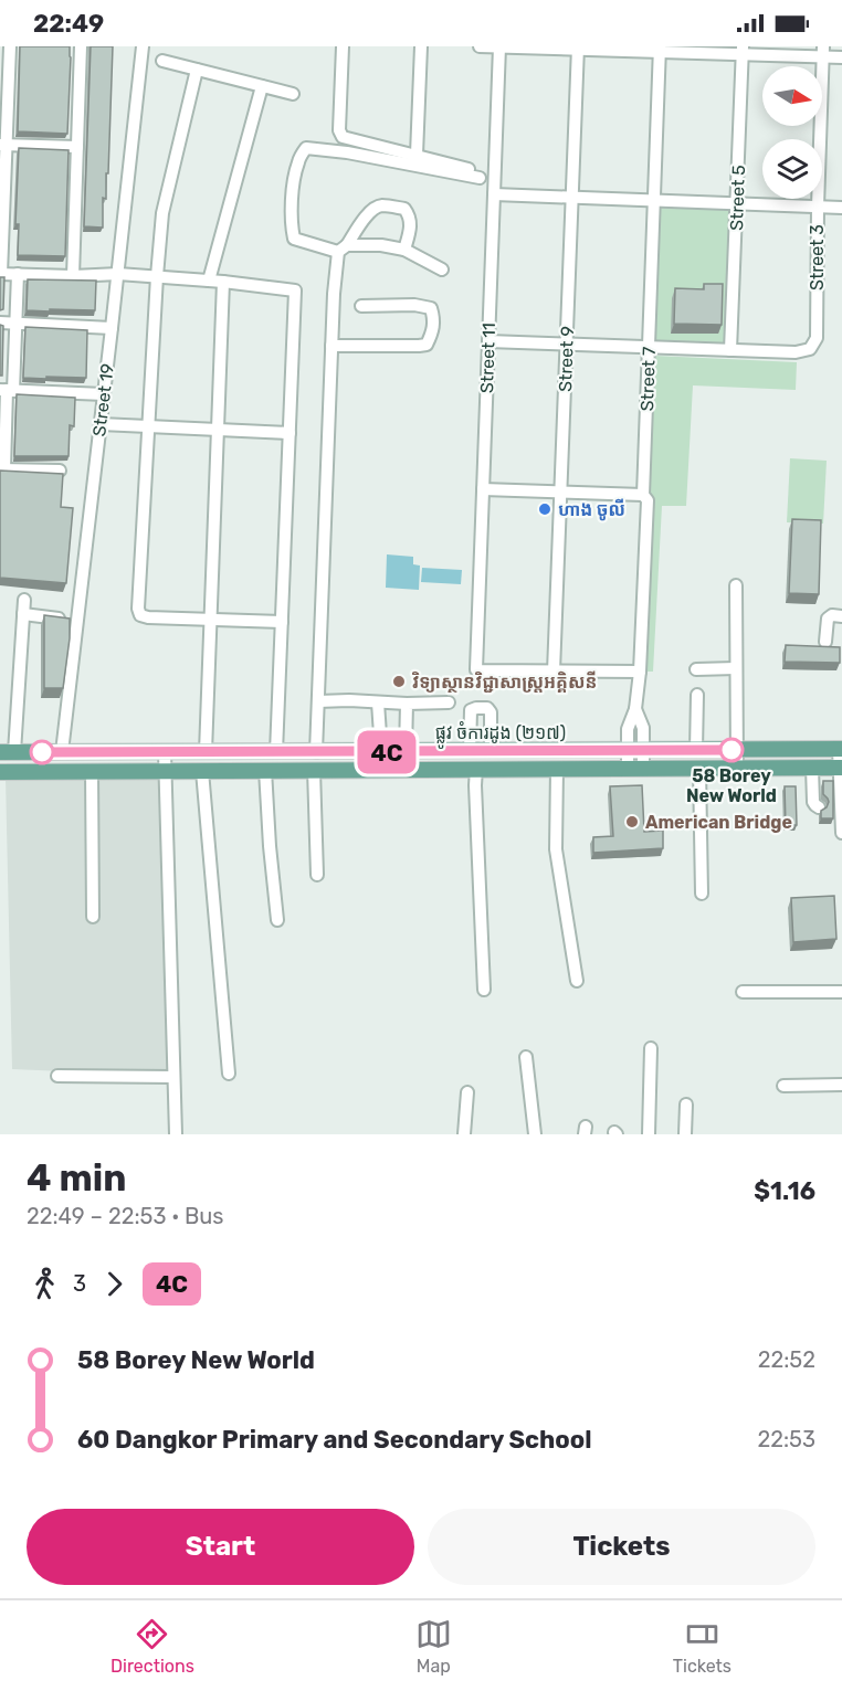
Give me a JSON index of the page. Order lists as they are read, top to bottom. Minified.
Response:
{"streets":{"main road":["ផ្លូវ ចំការដូង (២១៧)"],"street":["Street 5","Street 3","Street 11","Street 9","Street 7","Street 19"]},"crossings":[["Street 5","Street 3"],["Street 11","Street 9"],["Street 7","ផ្លូវ ចំការដូង (២១៧)"],["Street 19","ផ្លូវ ចំការដូង (២១៧)"]],"places":["ហាង ចូលី","វិទ្យាស្ថានវិជ្ជាសាស្រ្តអគ្គិសនី","58 Borey New World","American Bridge"],"lines":["bus line 4C"],"north":"right","page":{"status":"22:49","on_map":"4C","heading":["4 min","22:49 – 22:53 · Bus","$1.16"],"legs":["3","4C"],"list":[{"name":"58 Borey New World","value":"22:52"},{"name":"60 Dangkor Primary and Secondary School","value":"22:53"}],"buttons":["Start","Tickets"],"tabs":["Directions","Map","Tickets"]}}
